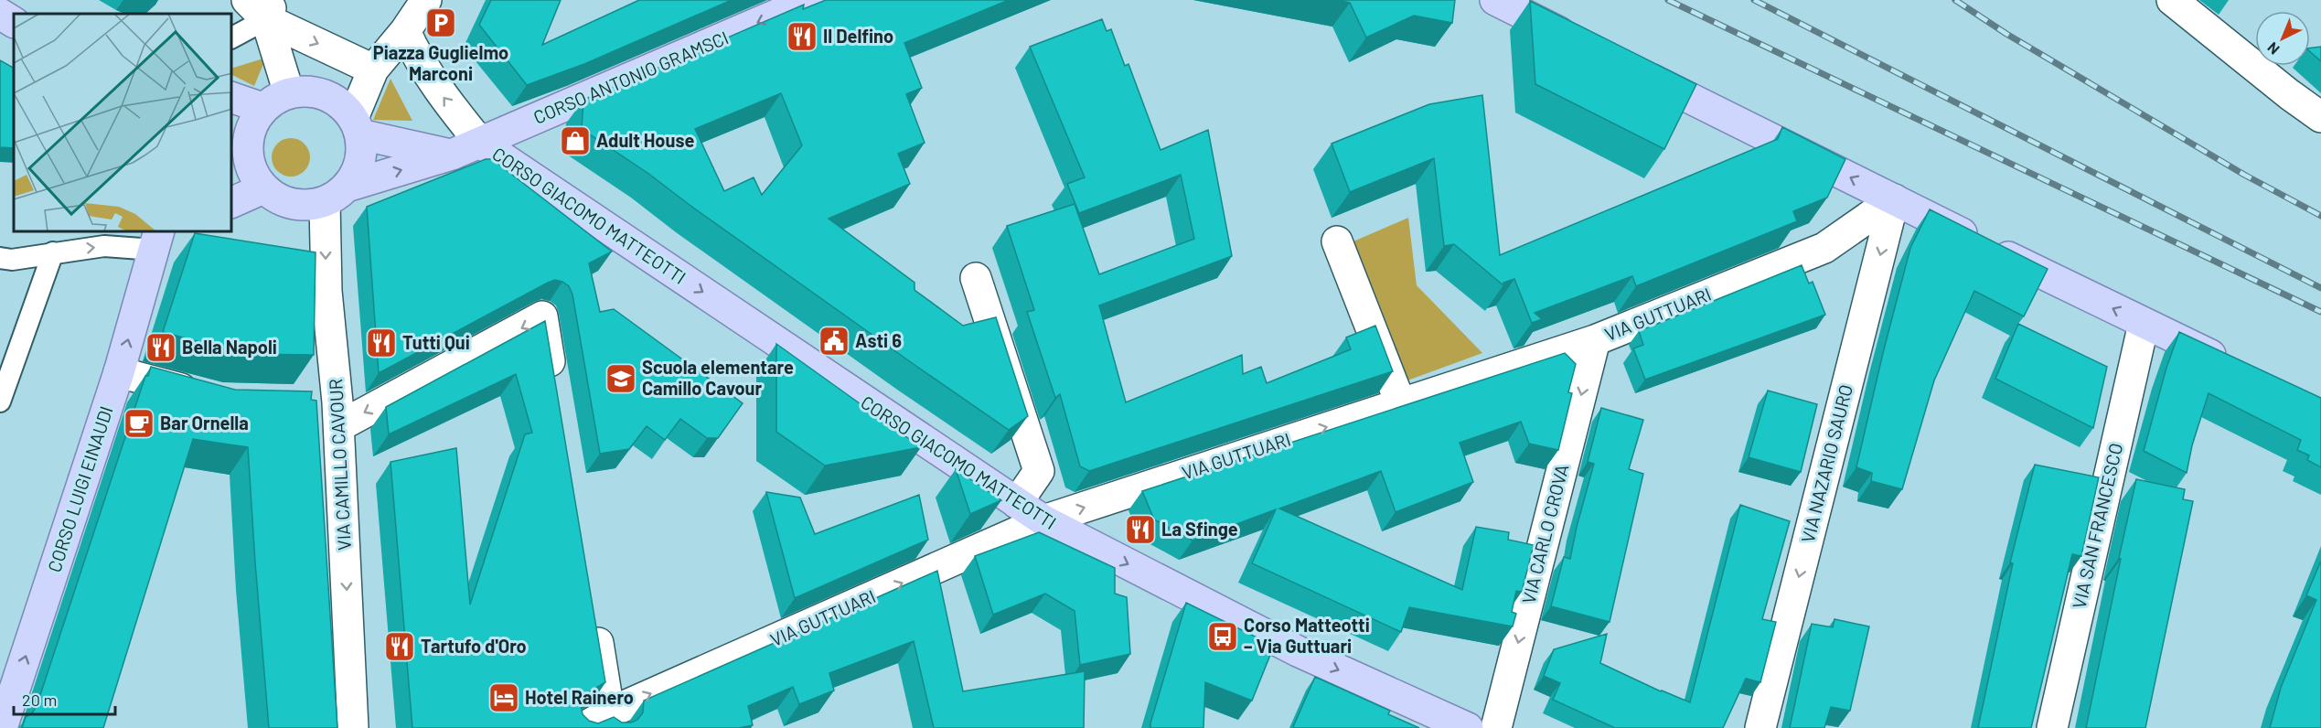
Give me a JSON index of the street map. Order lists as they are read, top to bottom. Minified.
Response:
{"streets":{"main road":["CORSO ANTONIO GRAMSCI","CORSO GIACOMO MATTEOTTI","CORSO LUIGI EINAUDI"],"street":["VIA GUTTUARI","VIA NAZARIO SAURO","VIA CAMILLO CAVOUR","VIA SAN FRANCESCO","VIA CARLO CROVA"]},"crossings":[["CORSO ANTONIO GRAMSCI","CORSO GIACOMO MATTEOTTI"],["CORSO ANTONIO GRAMSCI","VIA CAMILLO CAVOUR"],["CORSO GIACOMO MATTEOTTI","VIA GUTTUARI"],["VIA GUTTUARI","VIA NAZARIO SAURO"],["VIA GUTTUARI","VIA CARLO CROVA"]],"one_way":["CORSO GIACOMO MATTEOTTI","VIA GUTTUARI","VIA NAZARIO SAURO","VIA CAMILLO CAVOUR","CORSO LUIGI EINAUDI","VIA CARLO CROVA"],"places":{"parking":["Piazza Guglielmo Marconi"],"restaurant":["Il Delfino","Tutti Qui","Bella Napoli","La Sfinge","Tartufo d'Oro"],"shop":["Adult House"],"public building":["Asti 6"],"school or university":["Scuola elementare Camillo Cavour"],"cafe":["Bar Ornella"],"bus stop":["Corso Matteotti – Via Guttuari"],"hotel":["Hotel Rainero"]},"scale_bar":"20 m","north":"bottom left"}
